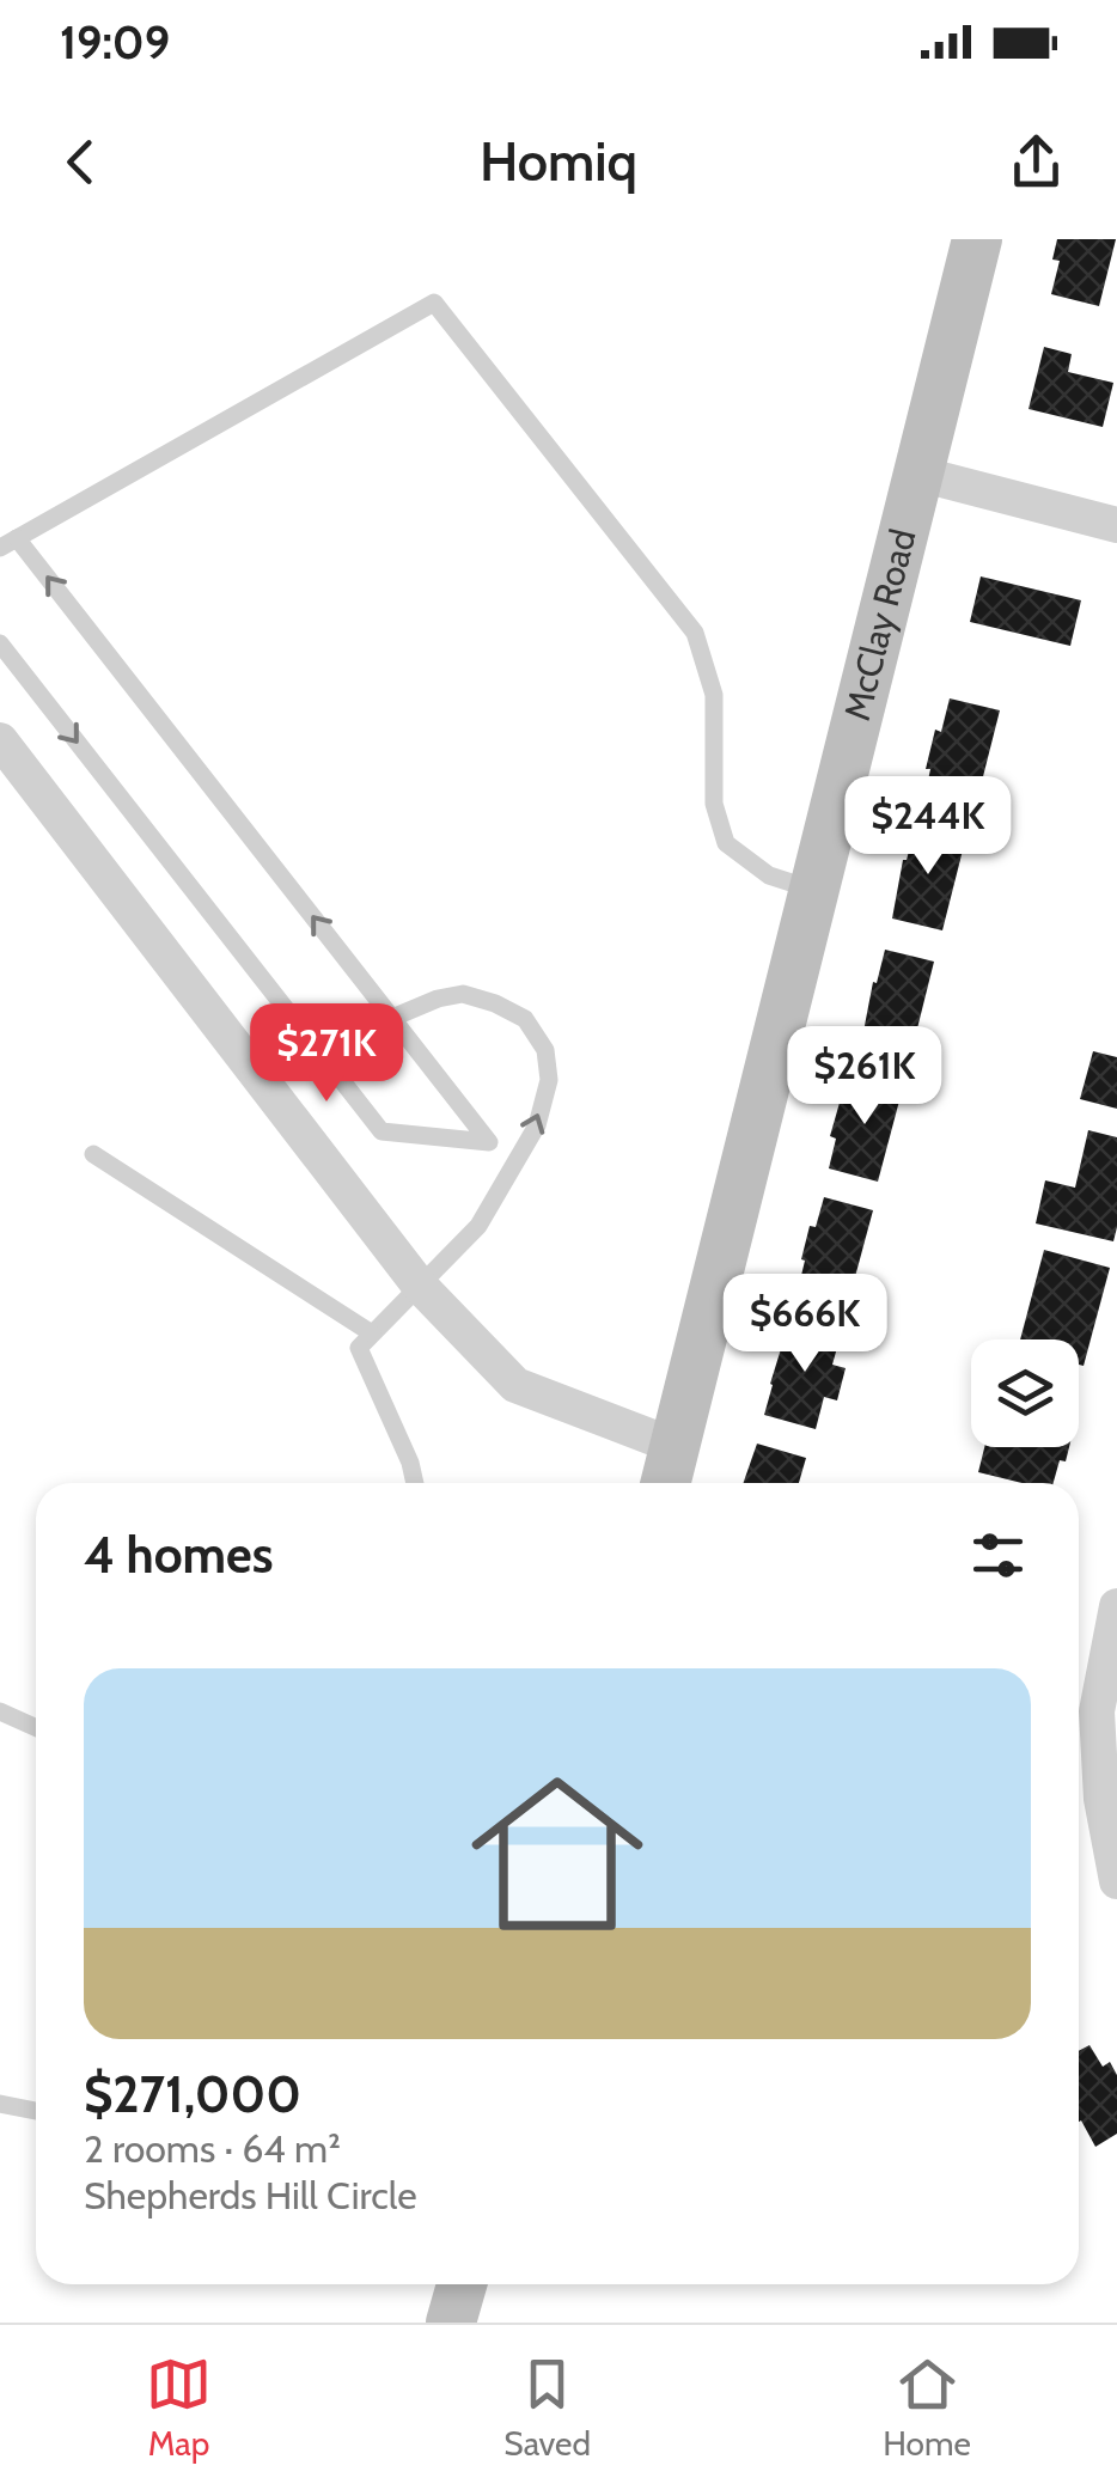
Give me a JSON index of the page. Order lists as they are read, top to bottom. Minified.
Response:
{"streets":{"main road":["McClay Road"]},"page":{"status":"19:09","header":"Homiq","price":["$244K","$271K","$261K","$666K"],"heading":"4 homes","list":[{"name":"$271,000","note":"2 rooms · 64 m² · Shepherds Hill Circle"}],"tabs":["Map","Saved","Home"]}}
